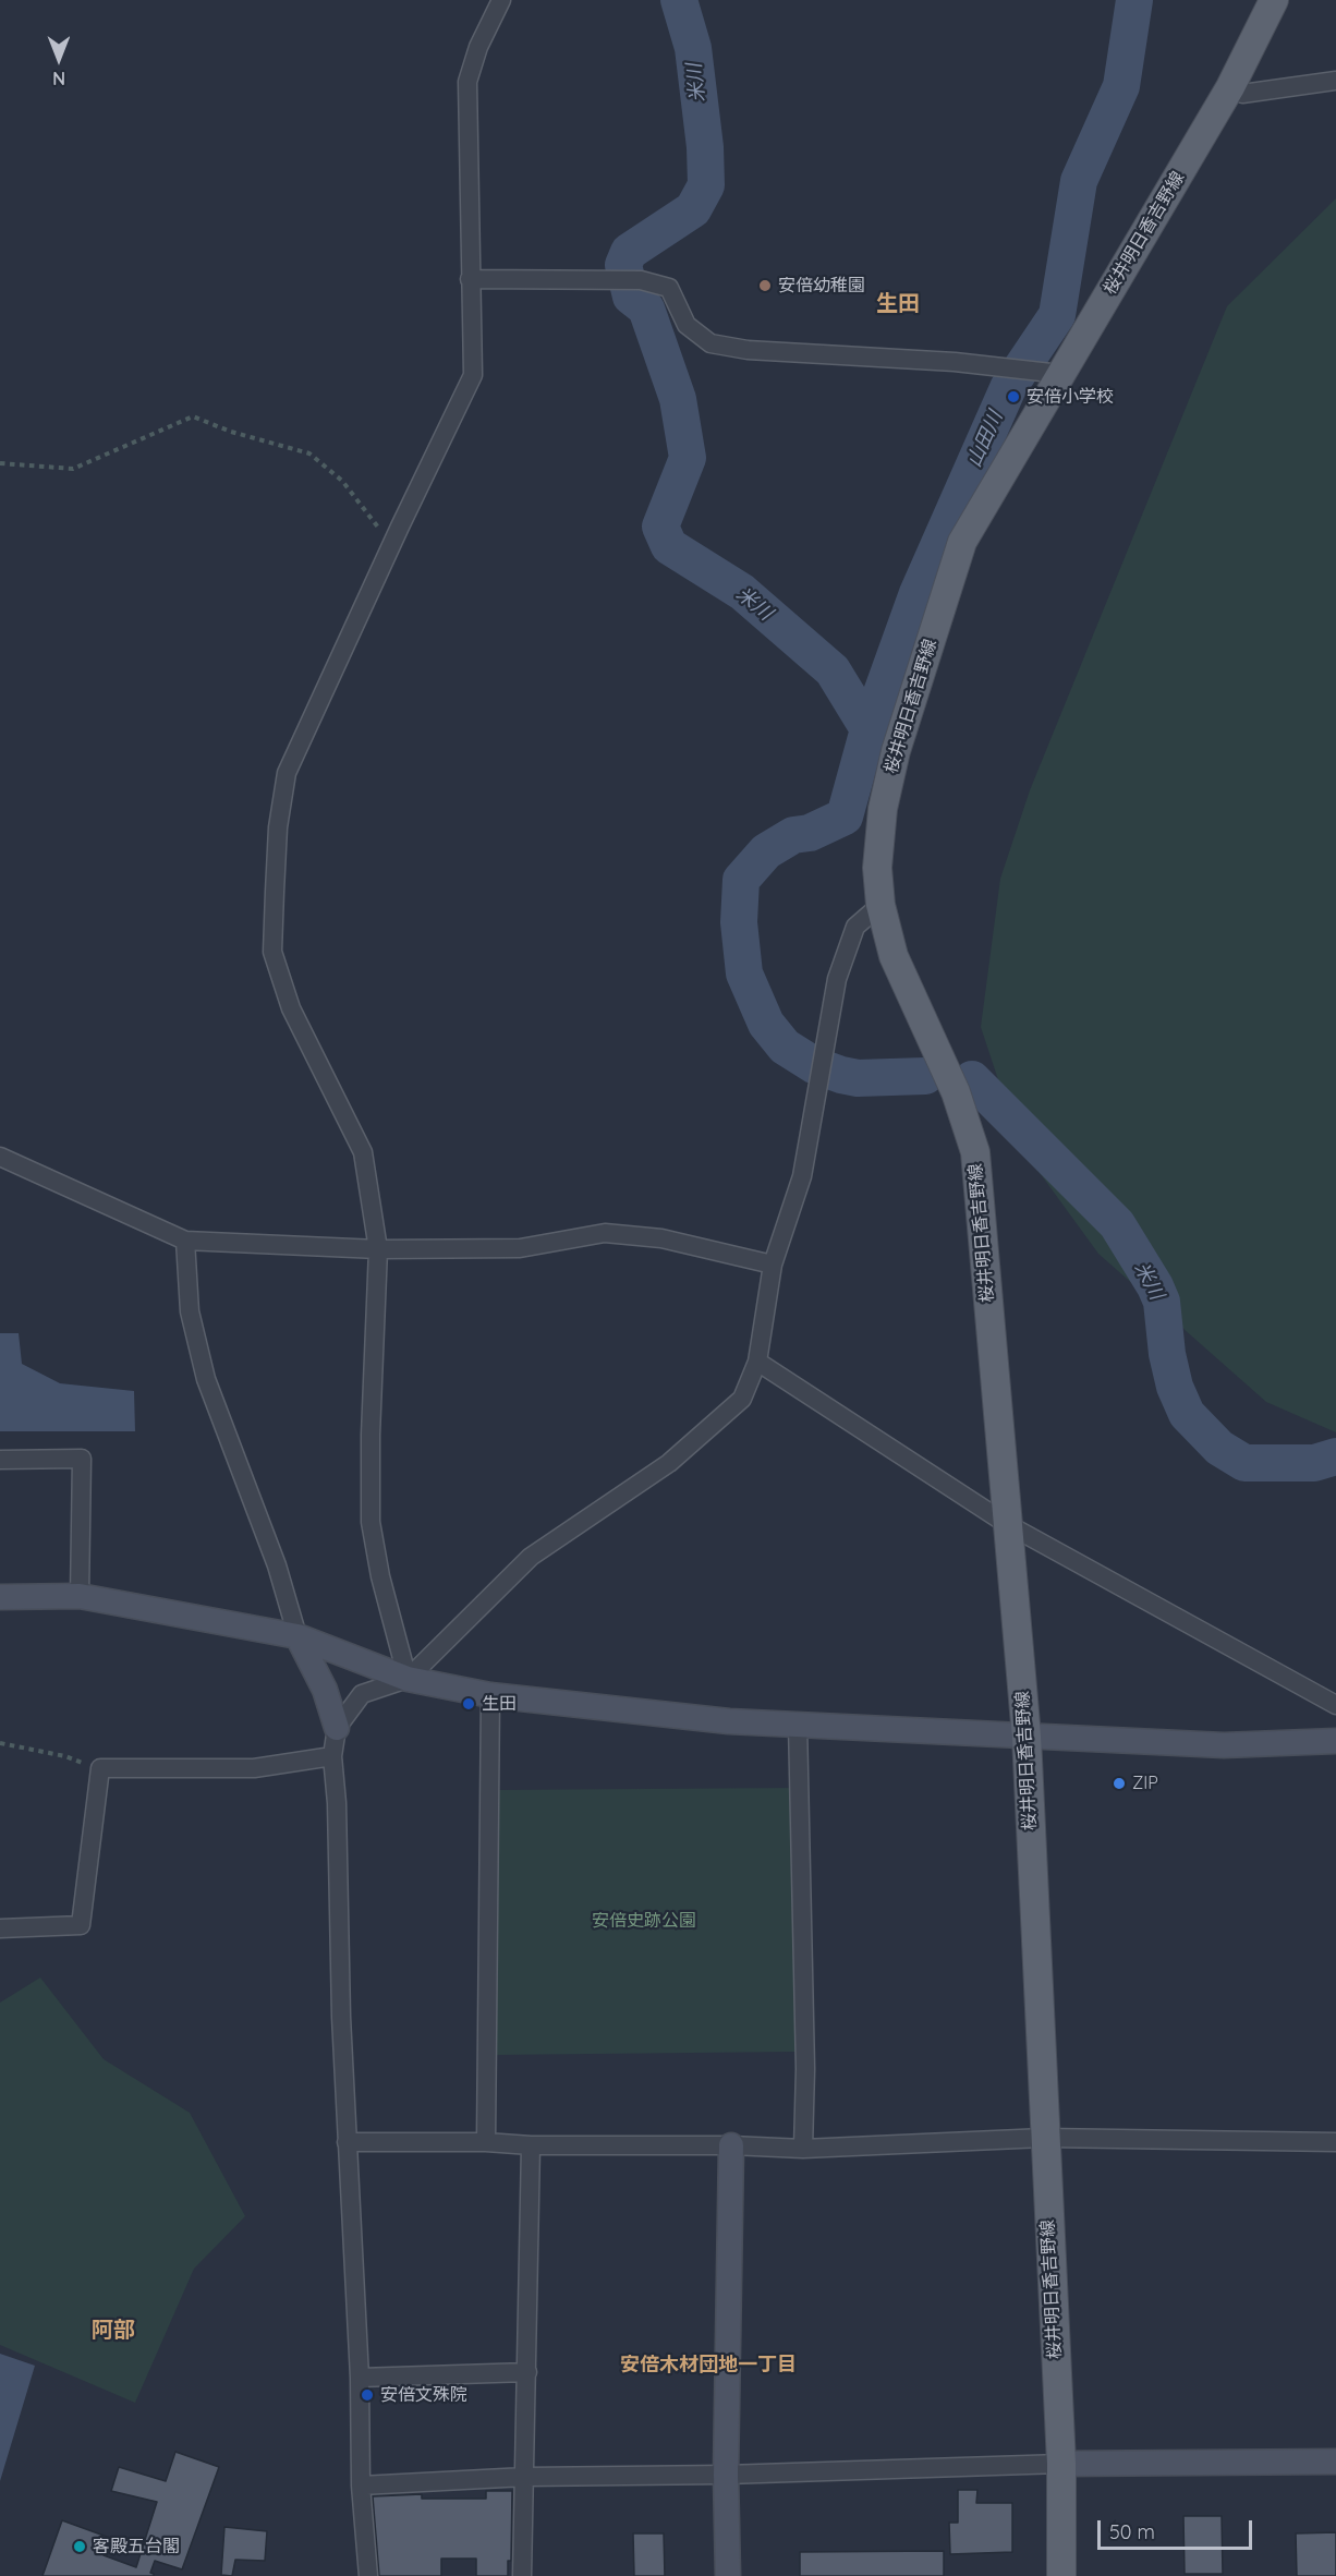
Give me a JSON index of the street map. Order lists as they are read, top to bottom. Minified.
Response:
{"streets":{"main road":["桜井明日香吉野線"]},"districts":["生田","阿部","安倍木材団地一丁目"],"water":["米川","山田川"],"parks":["安倍史跡公園"],"places":["安倍幼稚園","安倍小学校","生田","ZIP","安倍文殊院","客殿五台閣"],"scale_bar":"50 m","north":"bottom"}
